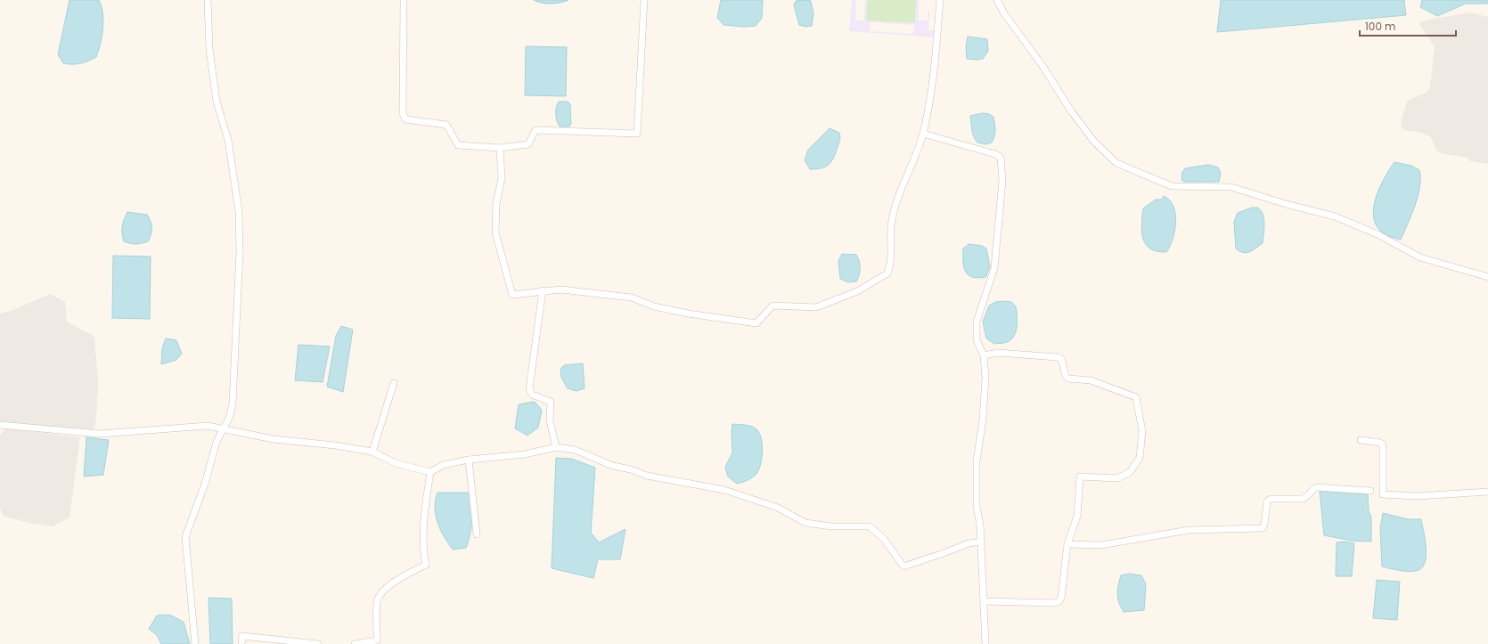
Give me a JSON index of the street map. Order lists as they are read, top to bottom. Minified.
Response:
{"scale_bar":"100 m"}
